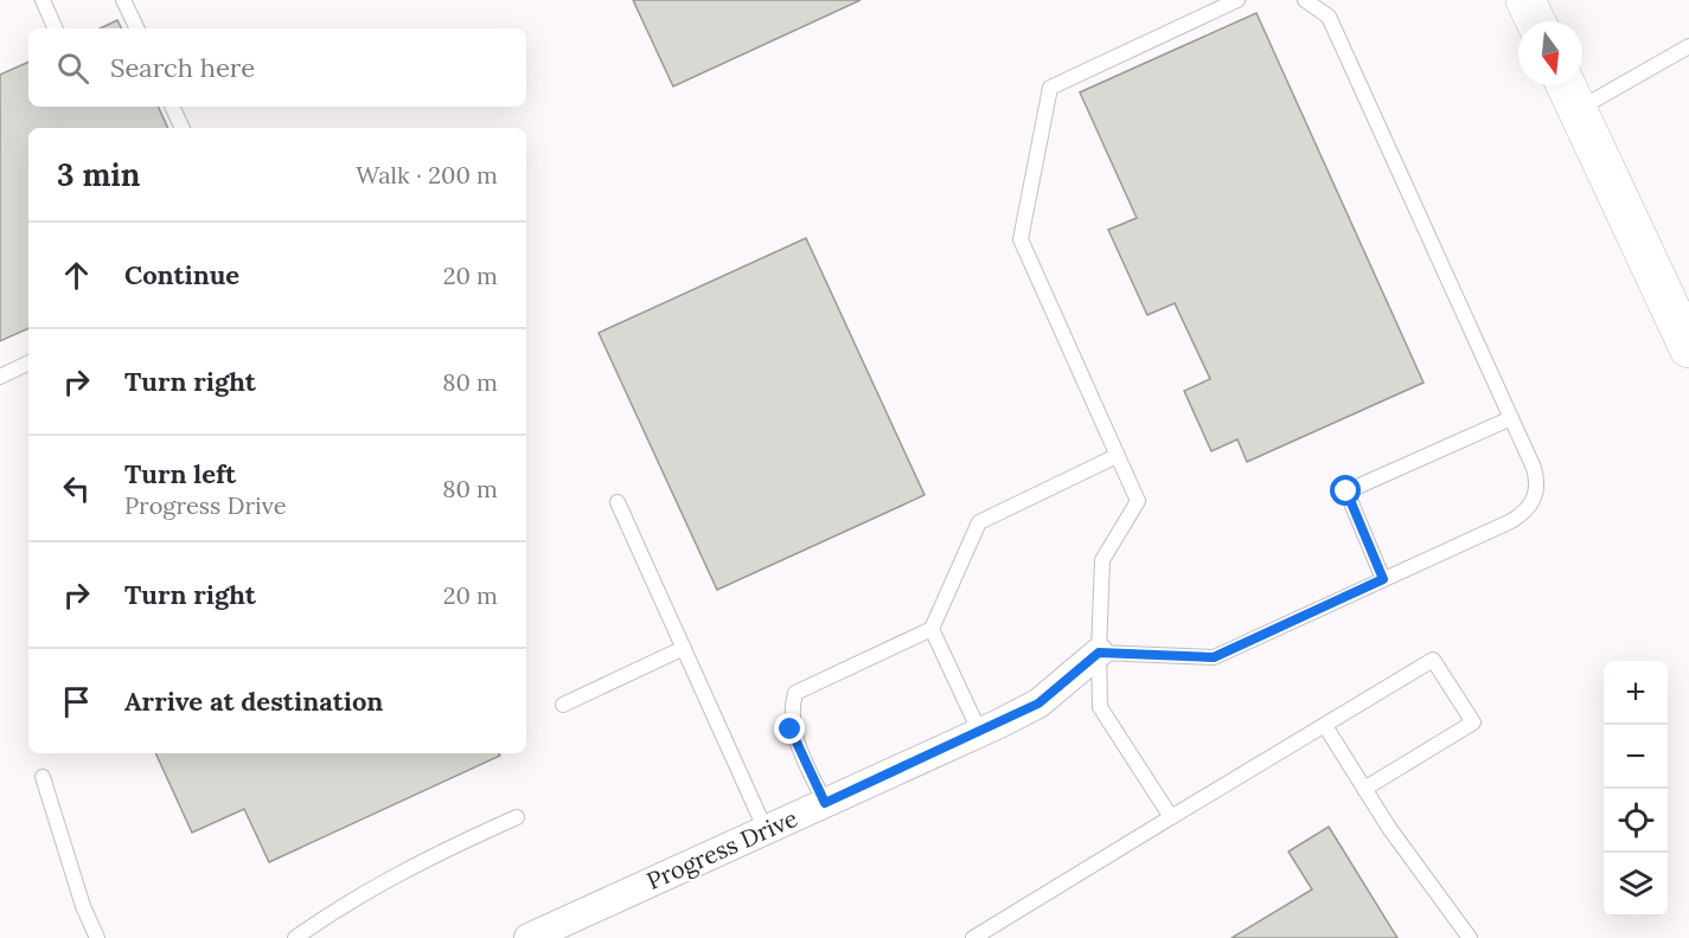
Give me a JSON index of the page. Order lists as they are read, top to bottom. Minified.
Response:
{"streets":{"street":["Progress Drive"]},"north":"bottom","page":{"search":"Search here","heading":["3 min","Walk · 200 m"],"list":[["Continue","20 m"],["Turn right","80 m"],["Turn left","Progress Drive","80 m"],["Turn right","20 m"],"Arrive at destination"],"map_buttons":["+","−"]}}
